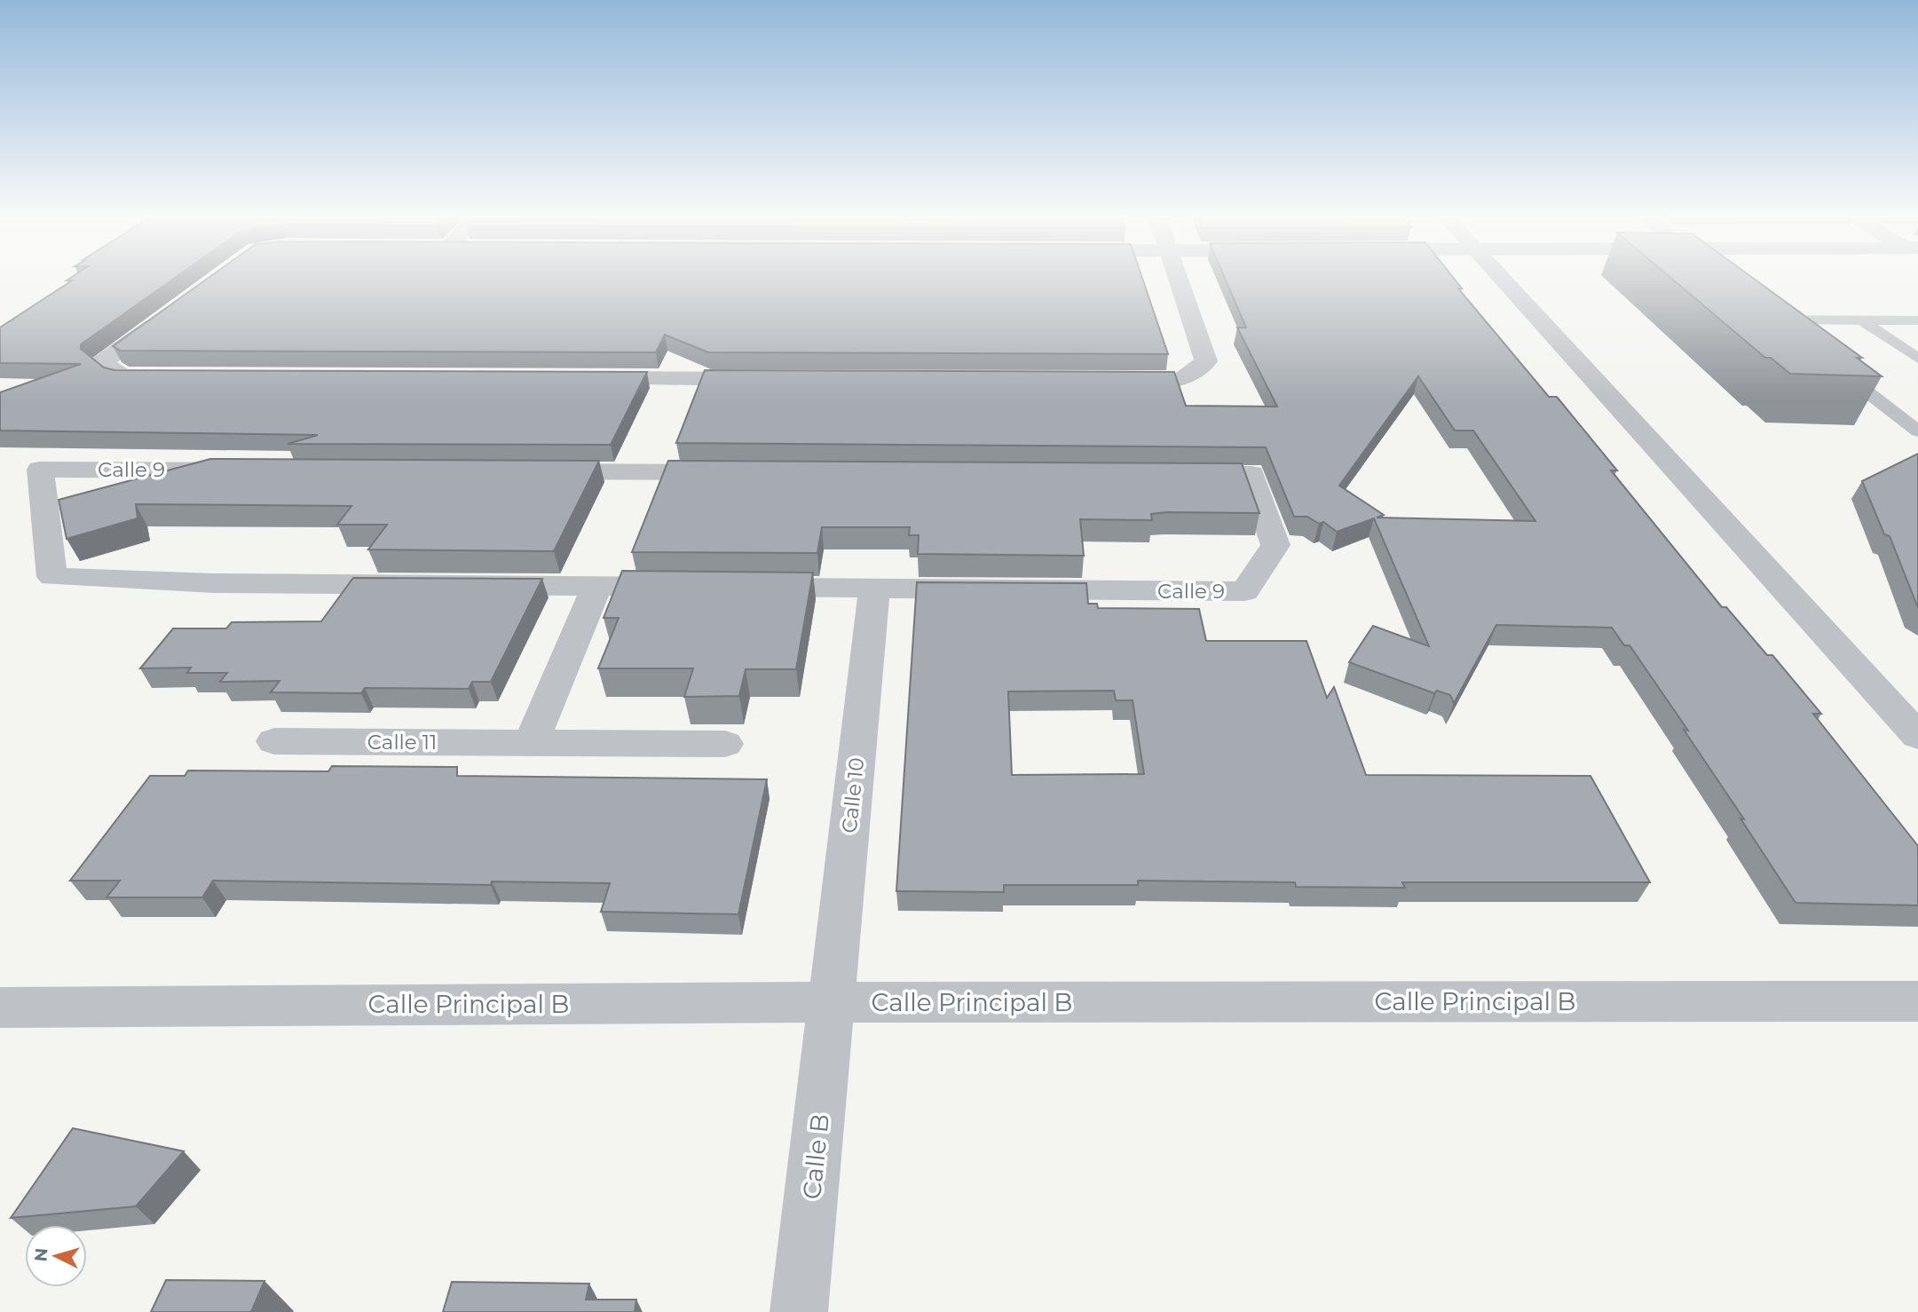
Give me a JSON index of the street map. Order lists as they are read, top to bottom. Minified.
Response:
{"streets":{"street":["Calle 9","Calle 11","Calle 10","Calle Principal B","Calle B"]},"crossings":[["Calle 9","Calle 10"],["Calle 10","Calle Principal B"],["Calle 10","Calle B"],["Calle Principal B","Calle B"]],"north":"left"}
